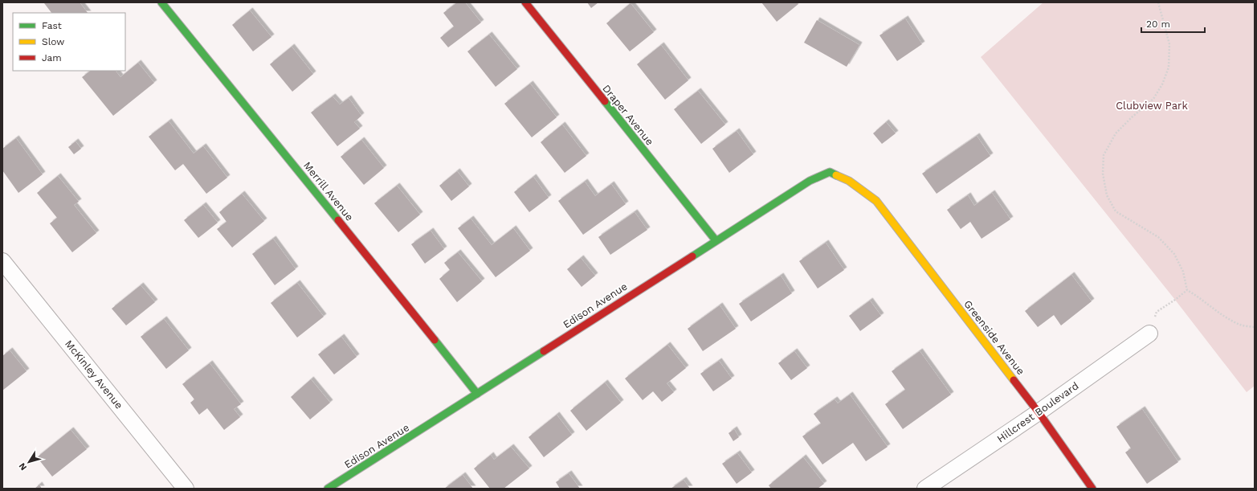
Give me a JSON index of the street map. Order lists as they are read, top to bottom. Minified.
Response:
{"streets":{"street":["Draper Avenue","Merrill Avenue","Edison Avenue","Greenside Avenue","McKinley Avenue","Hillcrest Boulevard"]},"crossings":[["Draper Avenue","Edison Avenue"],["Merrill Avenue","Edison Avenue"],["Edison Avenue","Greenside Avenue"],["Greenside Avenue","Hillcrest Boulevard"]],"parks":["Clubview Park"],"legend":["Fast","Slow","Jam"],"scale_bar":"20 m","north":"bottom left"}
